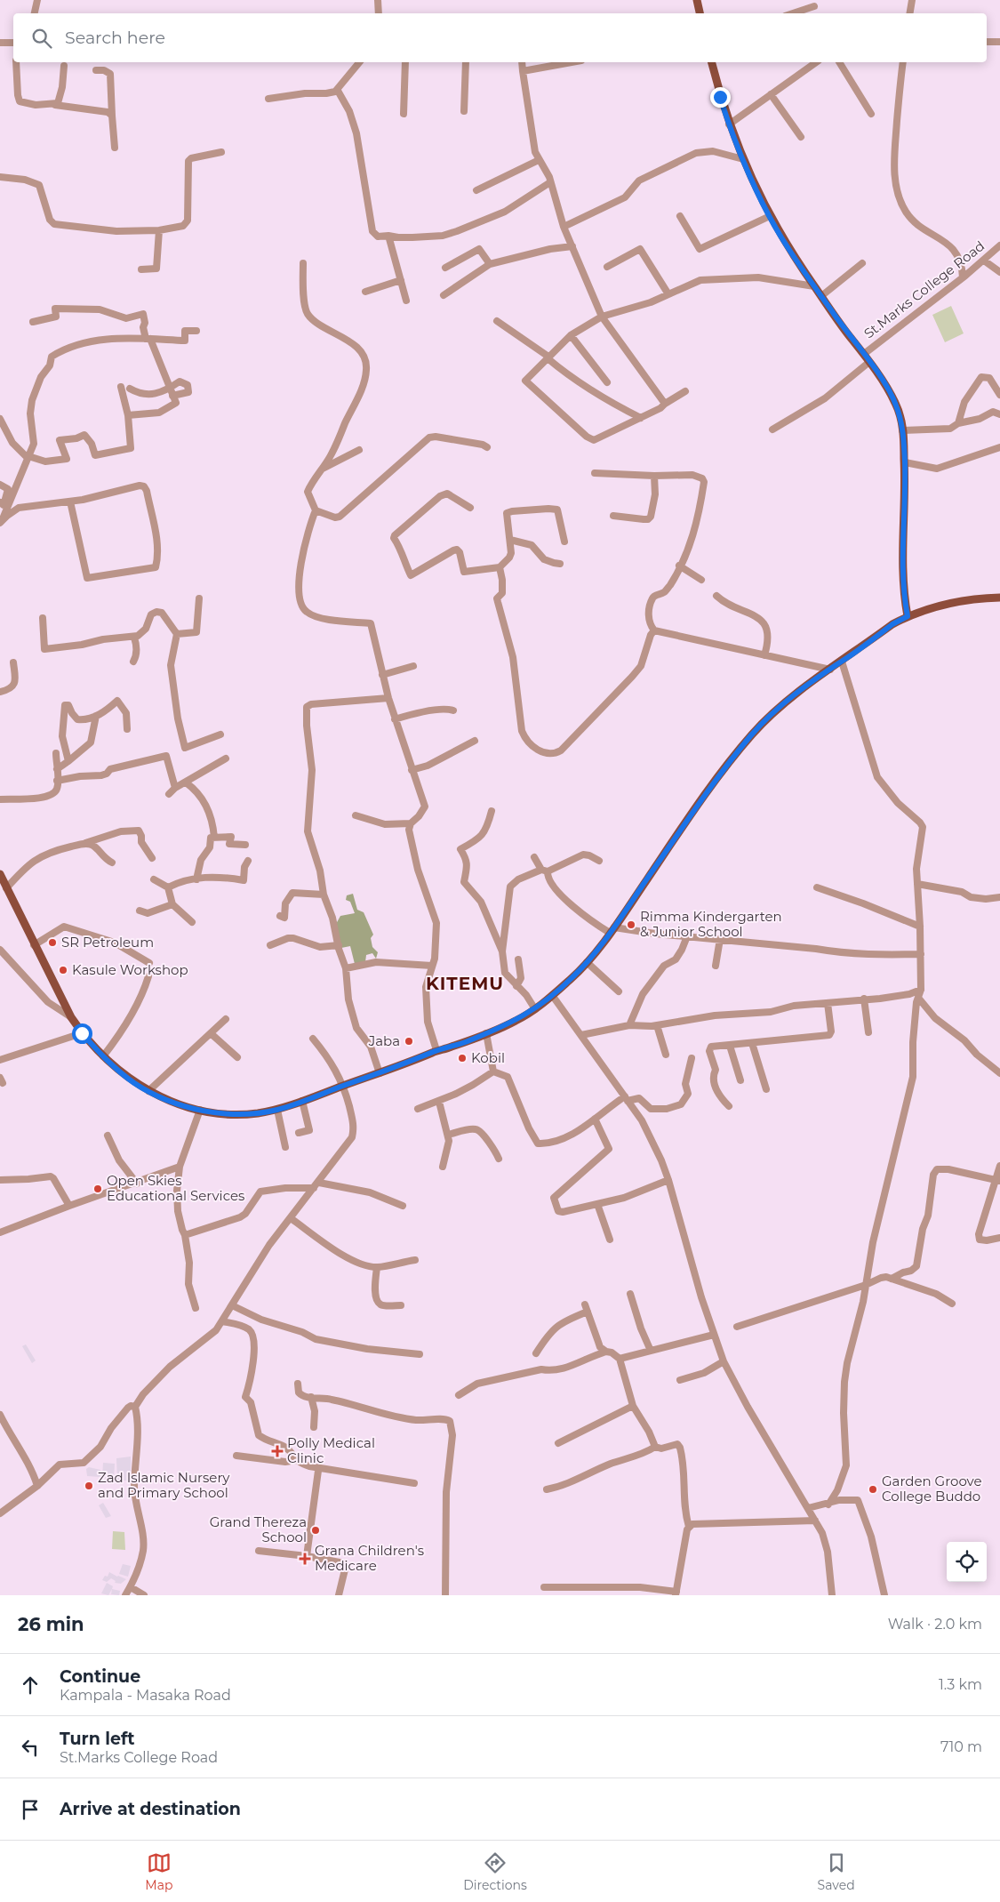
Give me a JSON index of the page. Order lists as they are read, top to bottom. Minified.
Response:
{"streets":{"main road":["St.Marks College Road"]},"districts":["KITEMU"],"places":{"other":["Rimma Kindergarten & Junior School","SR Petroleum","Kasule Workshop","Jaba","Kobil","Open Skies Educational Services","Zad Islamic Nursery and Primary School","Garden Groove College Buddo","Grand Thereza School"],"health":["Polly Medical Clinic","Grana Children's Medicare"]},"page":{"search":"Search here","heading":["26 min","Walk · 2.0 km"],"list":[["Continue","Kampala - Masaka Road","1.3 km"],["Turn left","St.Marks College Road","710 m"],"Arrive at destination"],"nav":["Map","Directions","Saved"]}}
